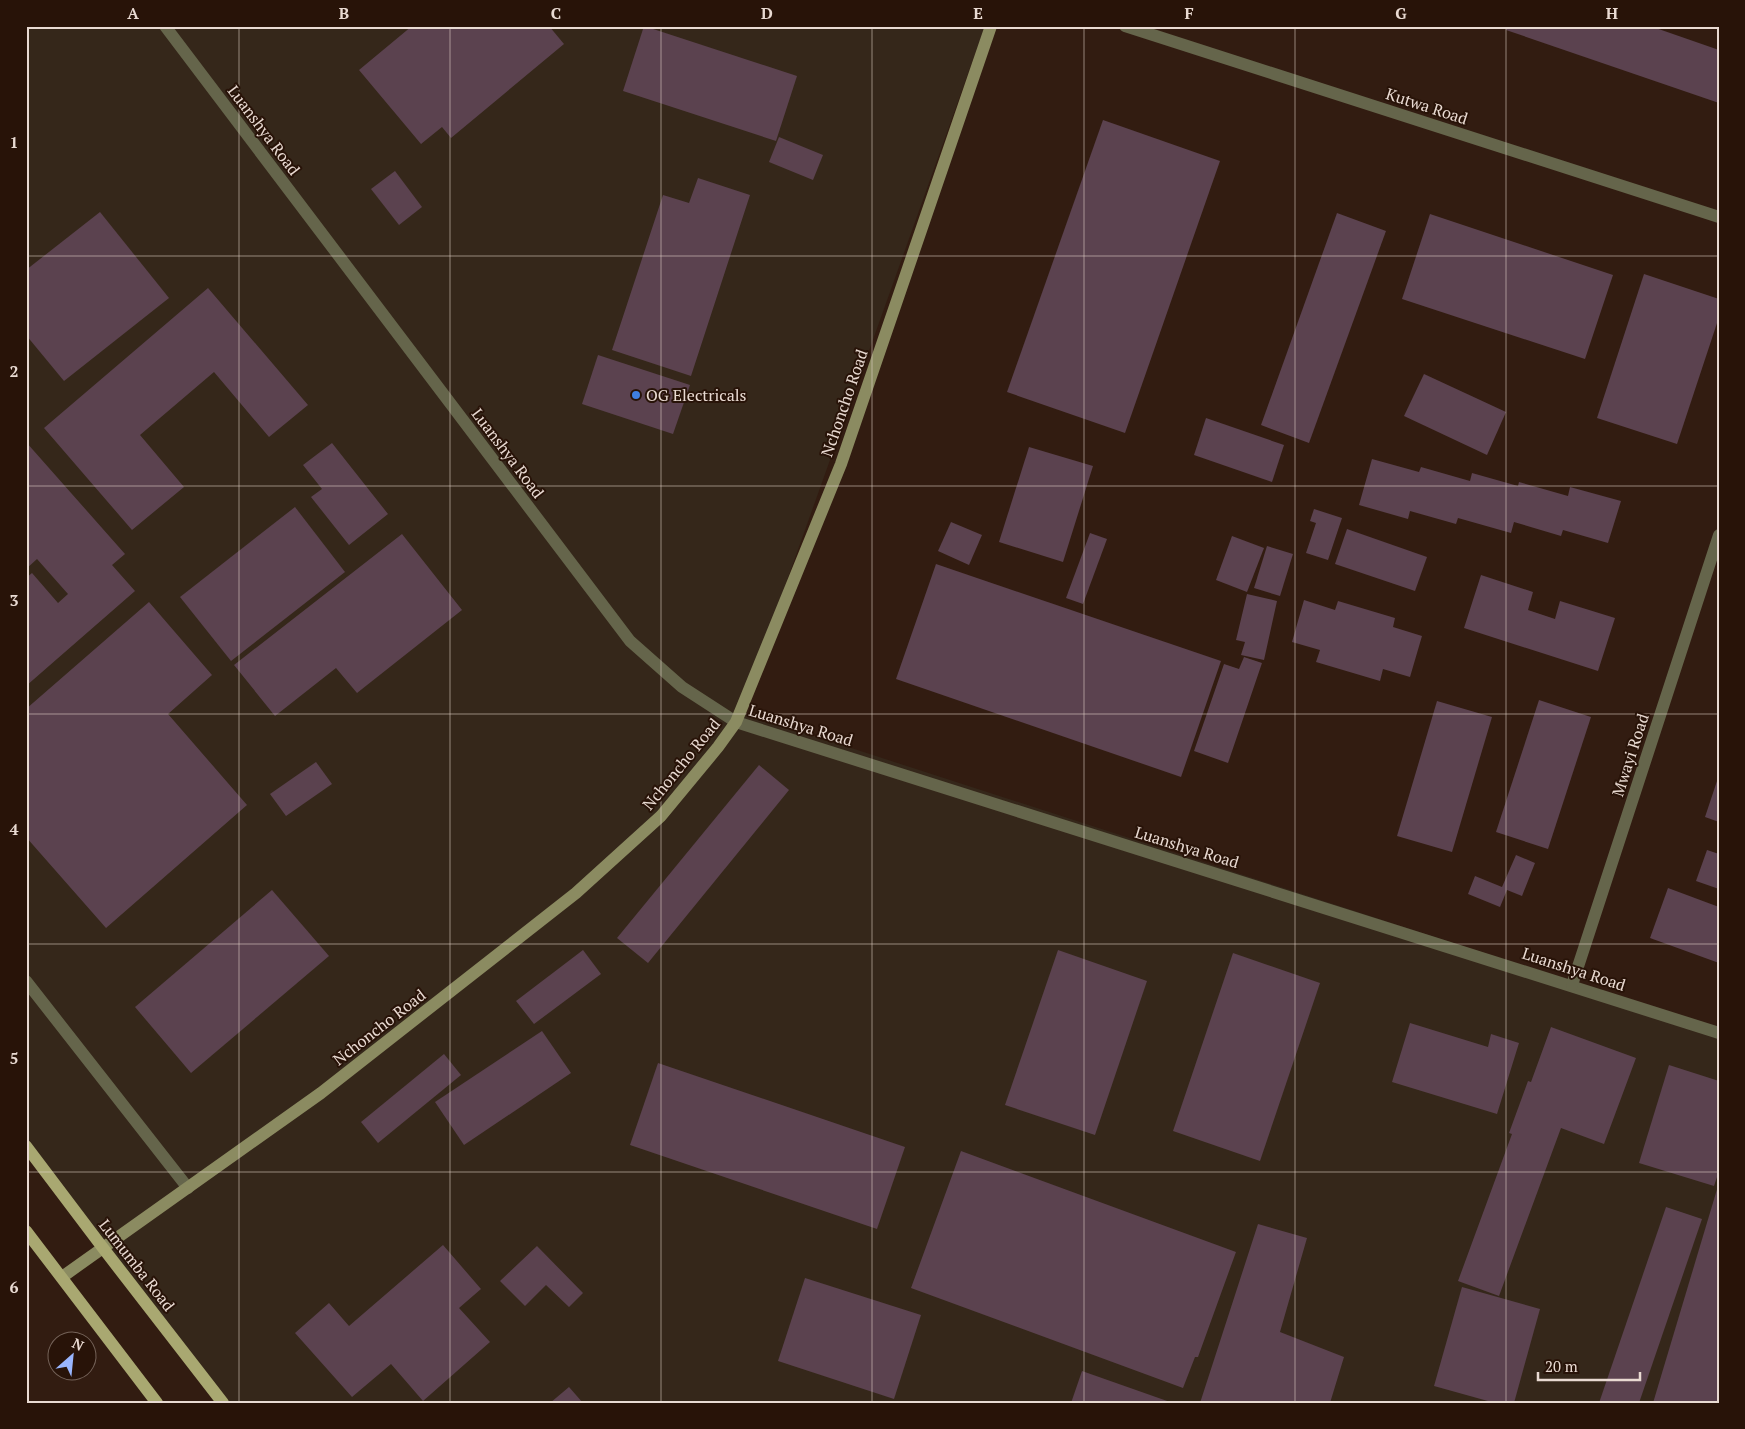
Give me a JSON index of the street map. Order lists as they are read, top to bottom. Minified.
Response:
{"streets":{"main road":["Lumumba Road"],"street":["Kutwa Road","Luanshya Road","Nchoncho Road","Mwayi Road"]},"crossings":[["Luanshya Road","Nchoncho Road"],["Luanshya Road","Mwayi Road"],["Nchoncho Road","Lumumba Road"]],"places":["OG Electricals"],"scale_bar":"20 m","north":"top right","grid":{"columns":["A","B","C","D","E","F","G","H"],"rows":["1","2","3","4","5","6"]}}
